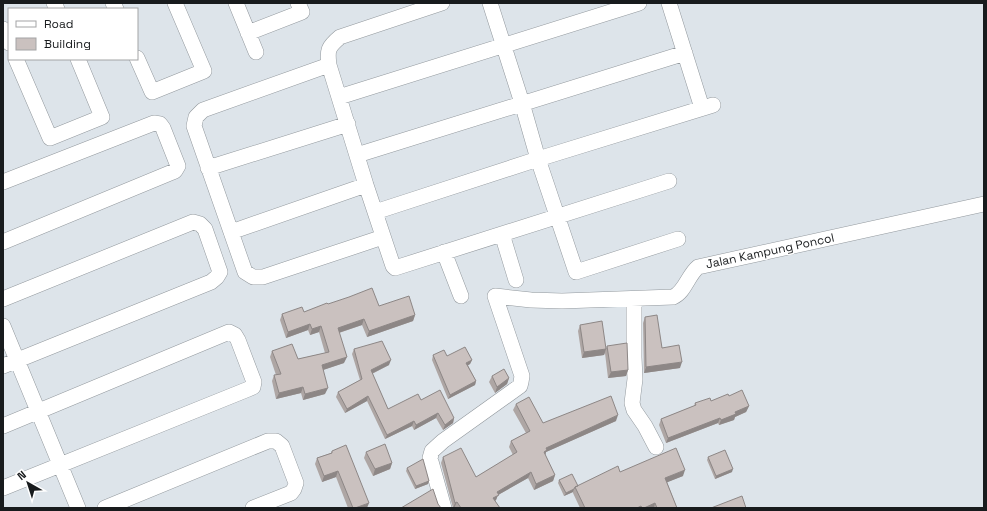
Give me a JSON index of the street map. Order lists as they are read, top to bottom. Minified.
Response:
{"streets":{"street":["Jalan Kampung Poncol"]},"legend":["Road","Building"],"north":"top left"}
